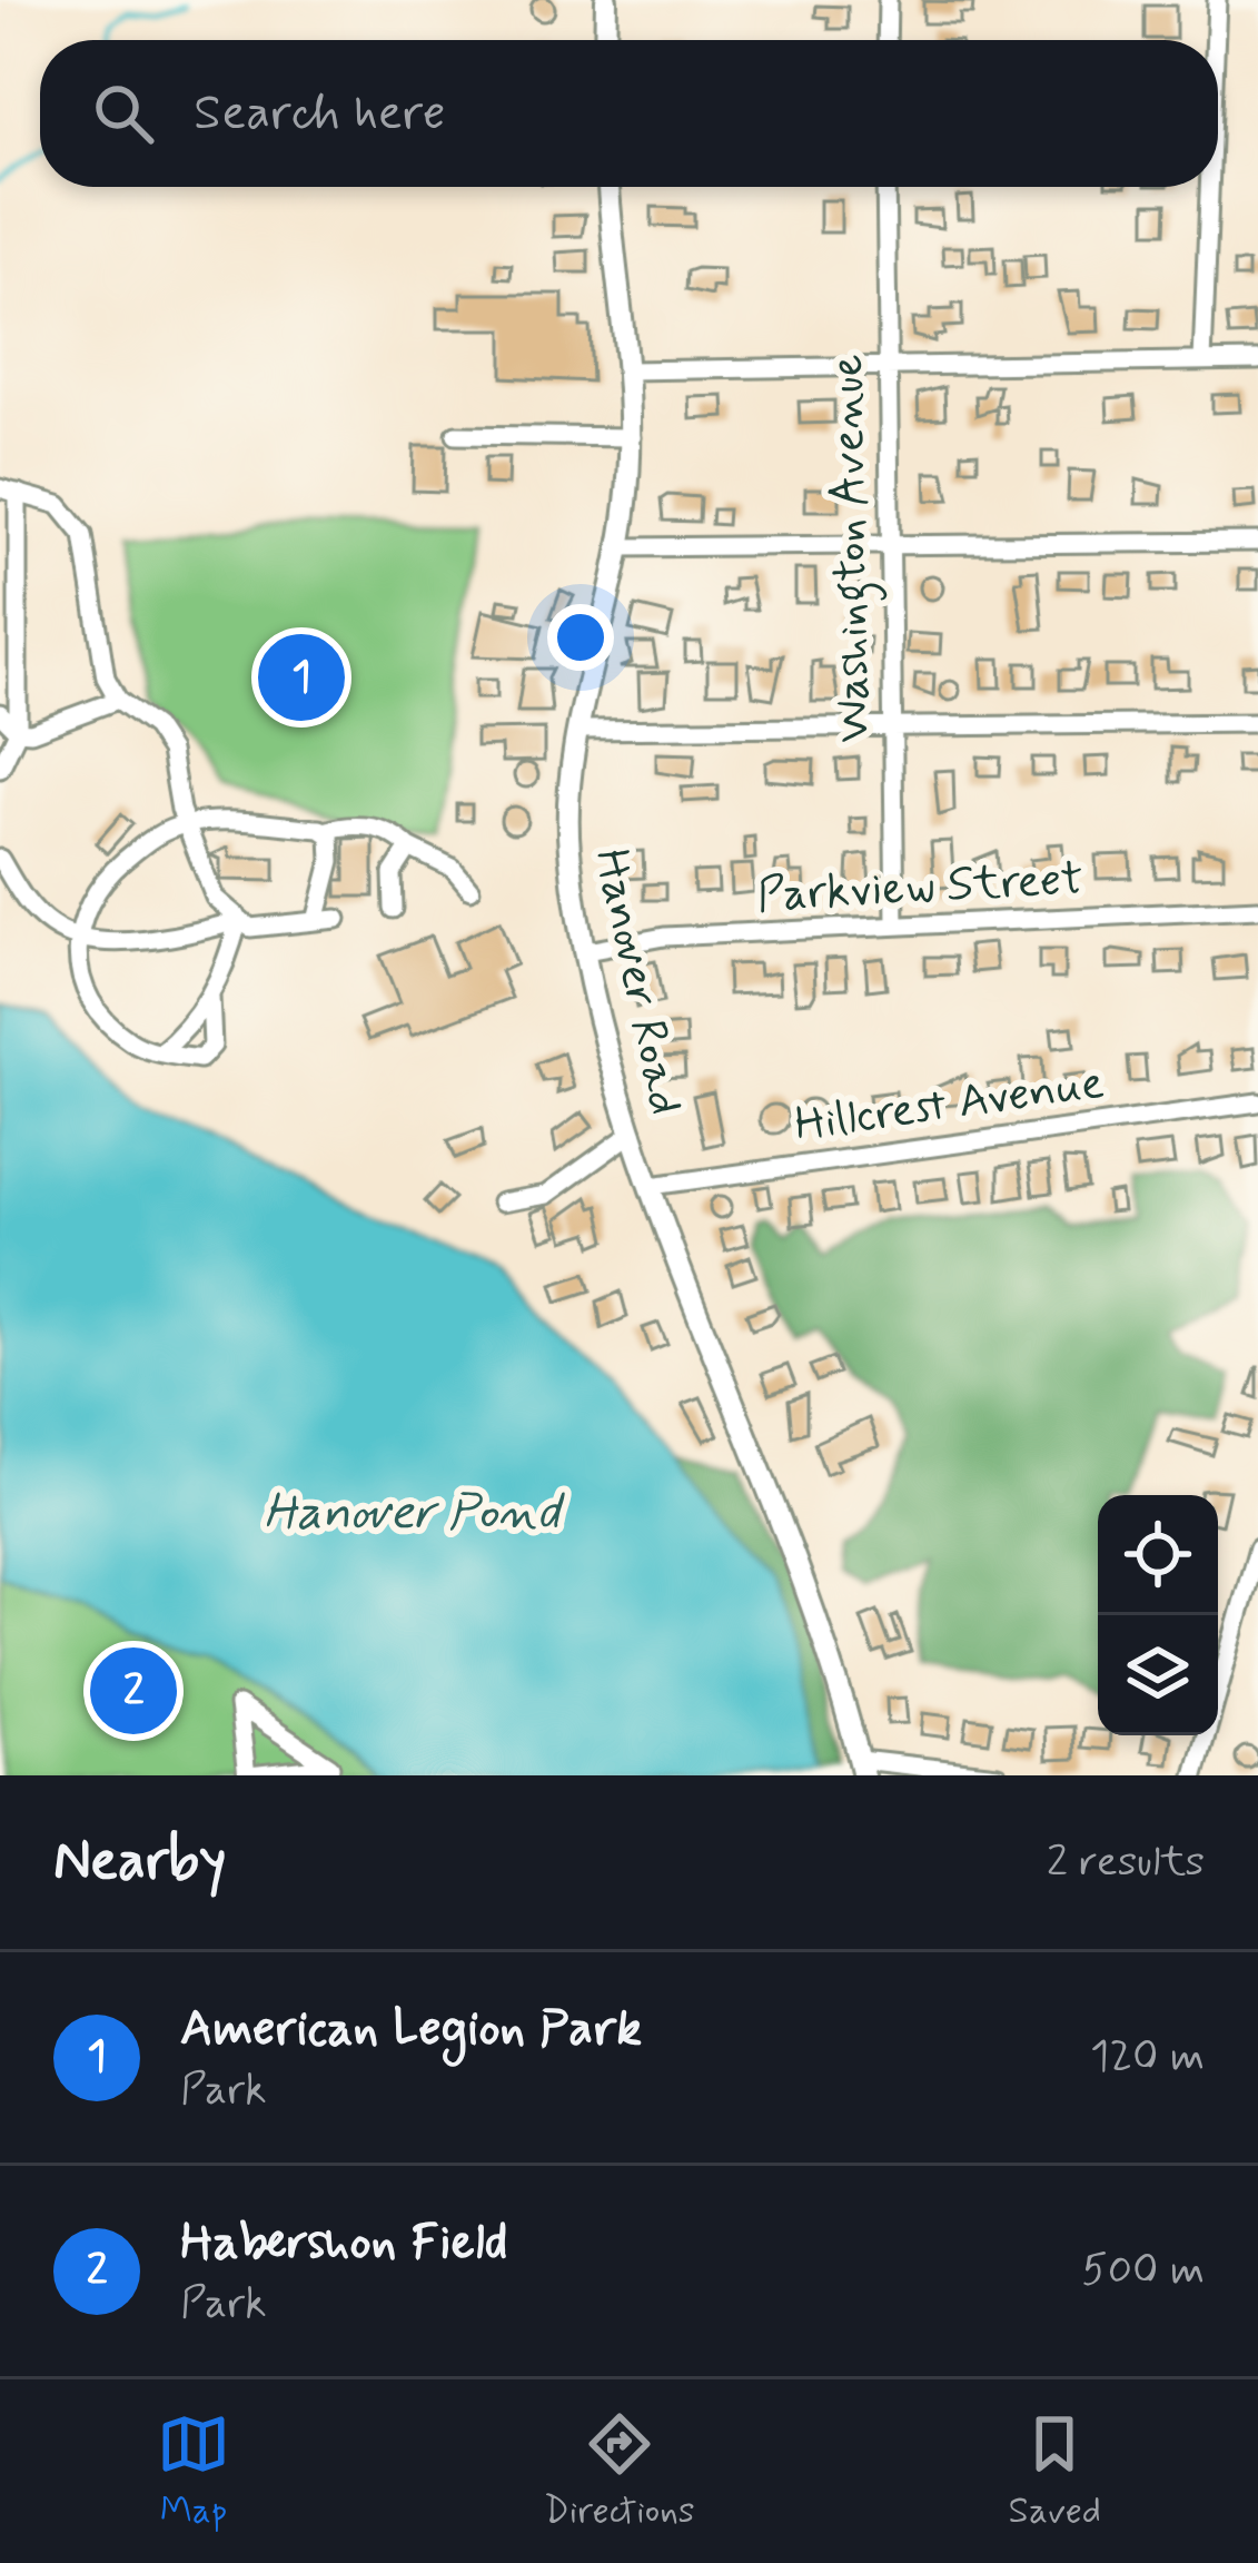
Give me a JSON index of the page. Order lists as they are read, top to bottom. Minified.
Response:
{"streets":{"main road":["Hanover Road"],"street":["Washington Avenue","Parkview Street","Hillcrest Avenue"]},"crossings":[["Washington Avenue","Parkview Street"],["Parkview Street","Hanover Road"],["Hanover Road","Hillcrest Avenue"]],"water":["Hanover Pond"],"page":{"search":"Search here","pins":["1","2"],"heading":["Nearby","2 results"],"list":[{"mark":"1","name":"American Legion Park","note":"Park","value":"120 m"},{"mark":"2","name":"Habershon Field","note":"Park","value":"500 m"}],"nav":["Map","Directions","Saved"]}}
